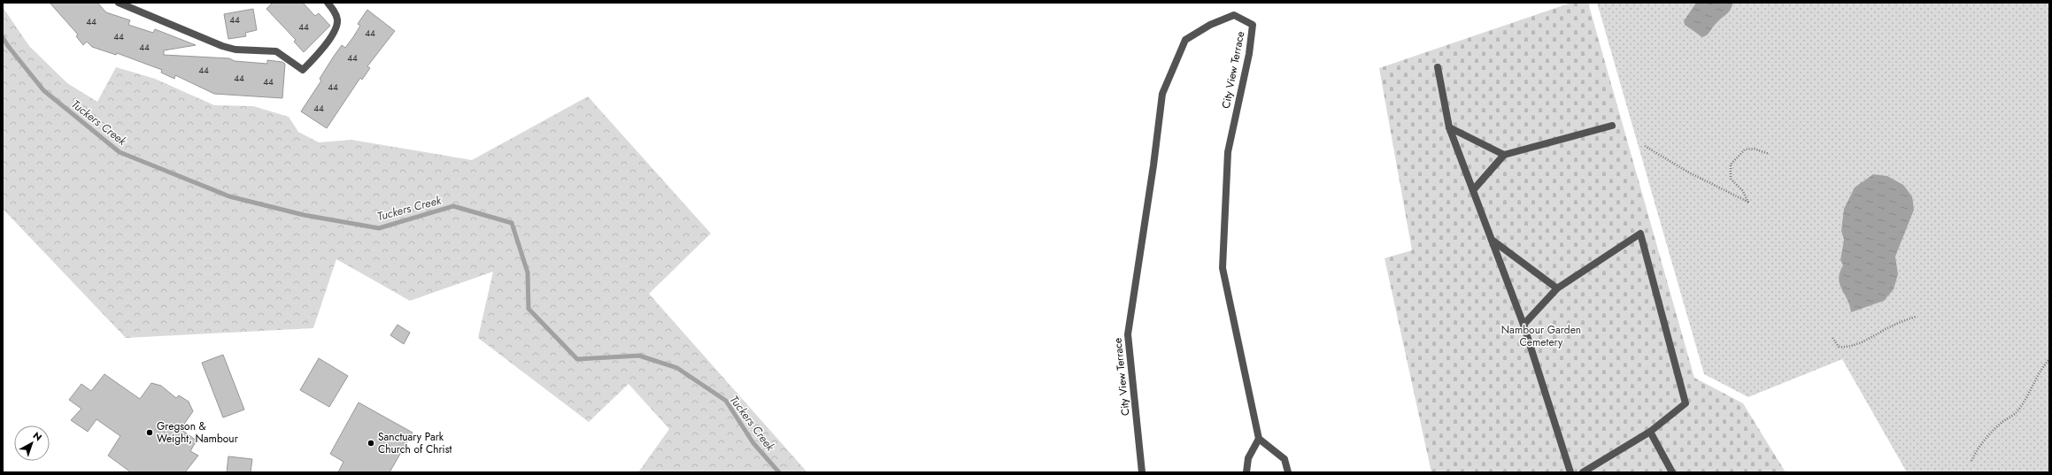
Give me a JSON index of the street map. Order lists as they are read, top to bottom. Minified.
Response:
{"streets":{"street":["City View Terrace"]},"water":["Tuckers Creek"],"parks":["Nambour Garden Cemetery"],"places":["Gregson & Weight, Nambour","Sanctuary Park Church of Christ"],"house_numbers":["44","44","44","44","44","44","44","44","44","44","44","44"],"north":"top right"}
